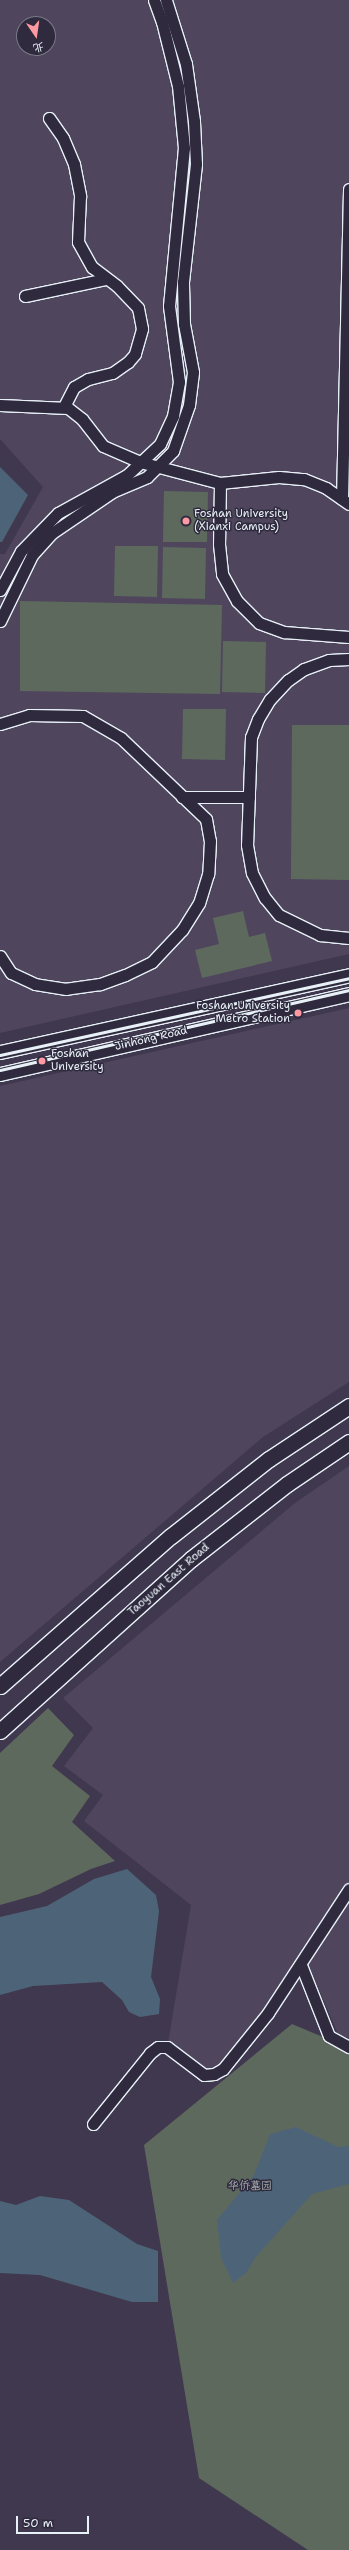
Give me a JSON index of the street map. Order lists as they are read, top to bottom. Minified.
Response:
{"streets":{"main road":["Taoyuan East Road"],"street":["Jinhong Road"]},"parks":["华侨墓园"],"places":["Foshan University (Xianxi Campus)","Foshan University Metro Station","Foshan University"],"scale_bar":"50 m","north":"bottom"}
